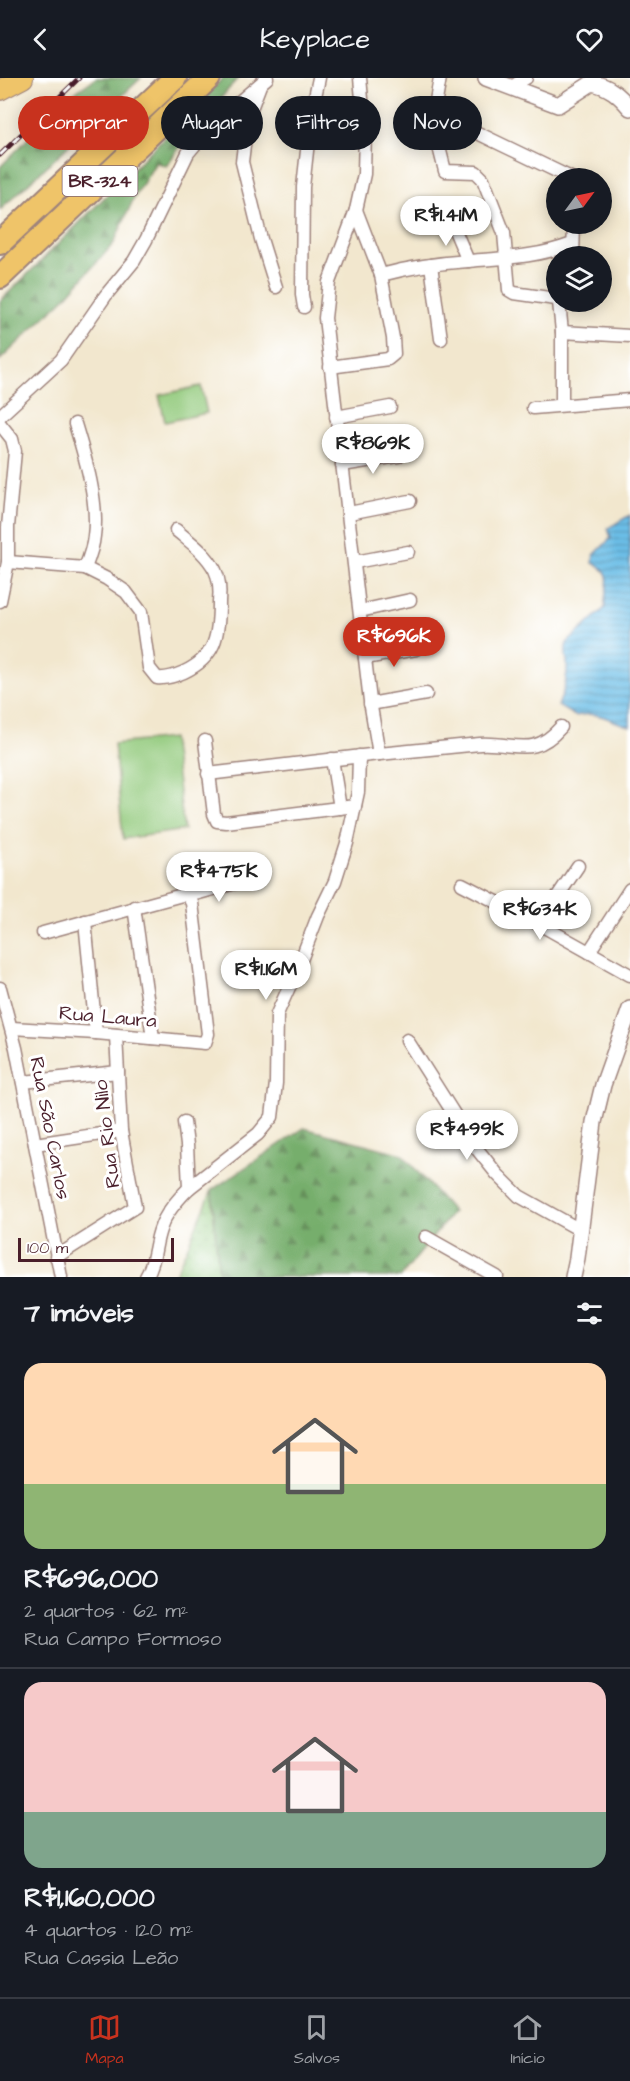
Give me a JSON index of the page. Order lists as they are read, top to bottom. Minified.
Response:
{"streets":{"highway":["BR-324"],"street":["Rua Laura","Rua São Carlos","Rua Rio Nilo"]},"crossings":[["Rua Laura","Rua São Carlos"],["Rua Laura","Rua Rio Nilo"],["Rua São Carlos","Rua Rio Nilo"]],"scale_bar":"100 m","north":"top right","page":{"header":"Keyplace","chip":["Comprar","Alugar","Filtros","Novo"],"price":["R$1.41M","R$869K","R$696K","R$475K","R$634K","R$1.16M","R$499K"],"scale":"100 m","heading":"7 imóveis","list":[{"name":"R$696,000","note":"2 quartos · 62 m² · Rua Campo Formoso"},{"name":"R$1,160,000","note":"4 quartos · 120 m² · Rua Cassia Leão"}],"tabs":["Mapa","Salvos","Início"]}}
